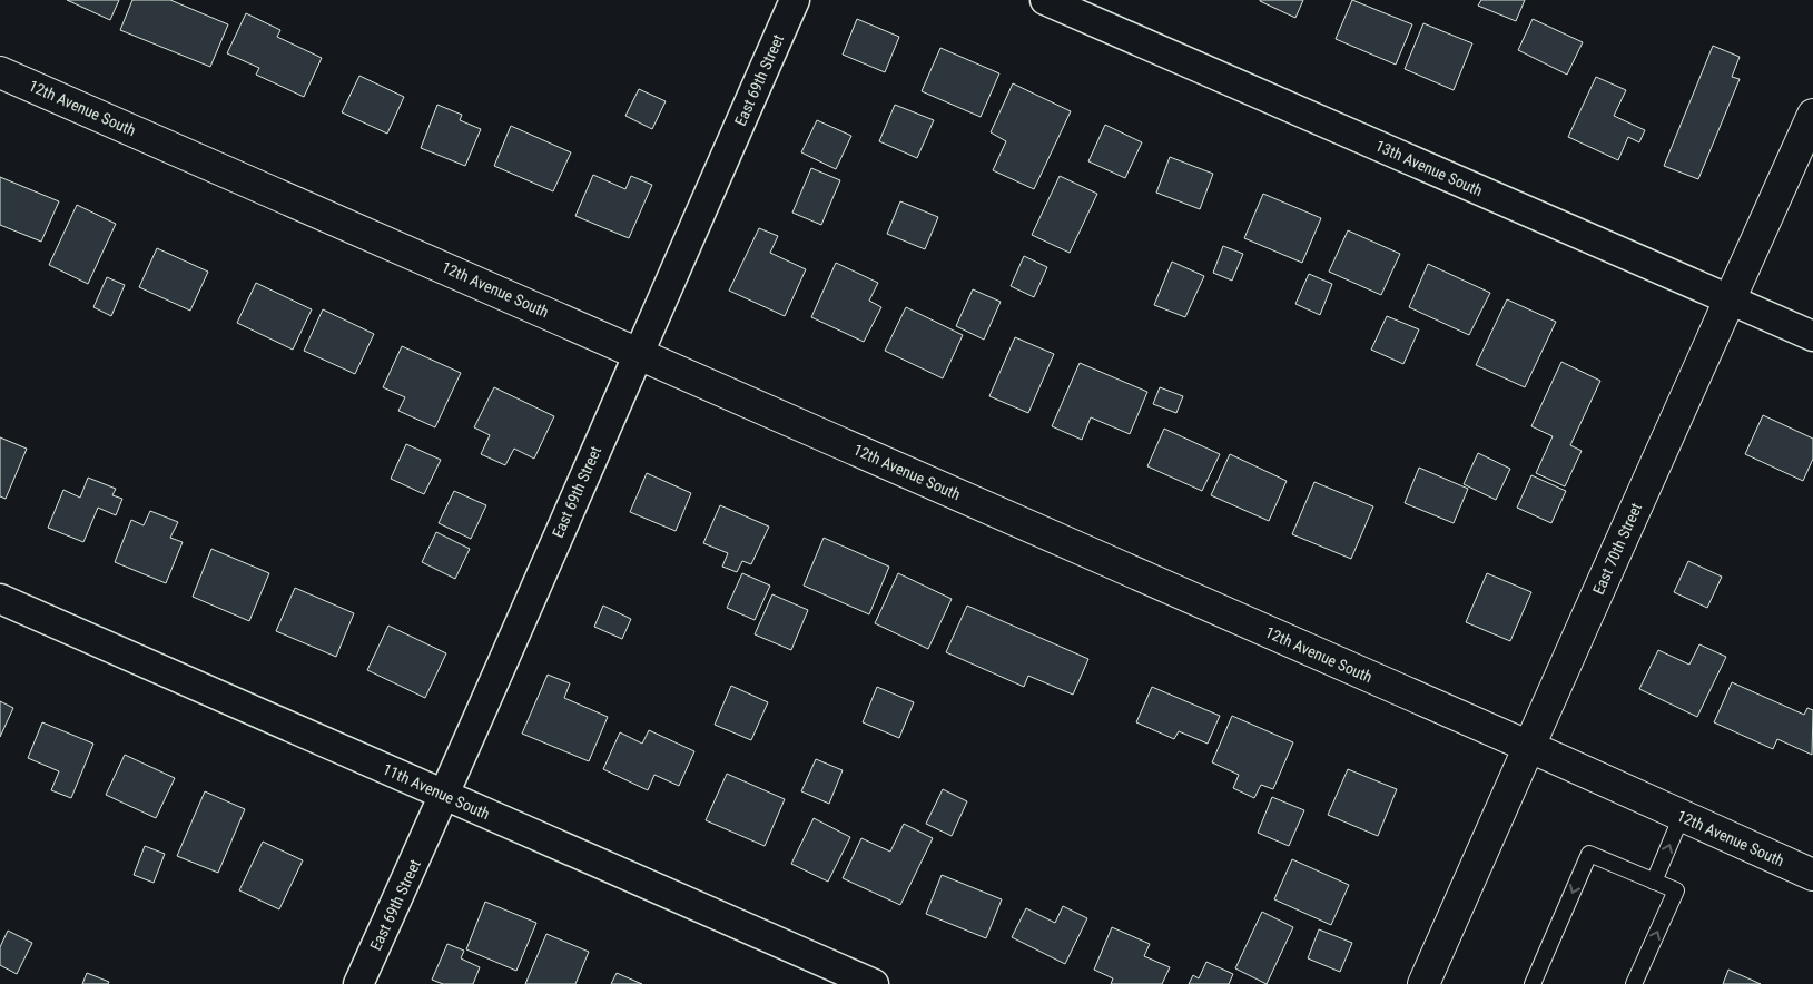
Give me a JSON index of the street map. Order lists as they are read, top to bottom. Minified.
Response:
{"streets":{"street":["East 69th Street","12th Avenue South","13th Avenue South","East 70th Street","11th Avenue South"]},"crossings":[["East 69th Street","12th Avenue South"],["East 69th Street","11th Avenue South"],["12th Avenue South","East 70th Street"],["13th Avenue South","East 70th Street"]]}
